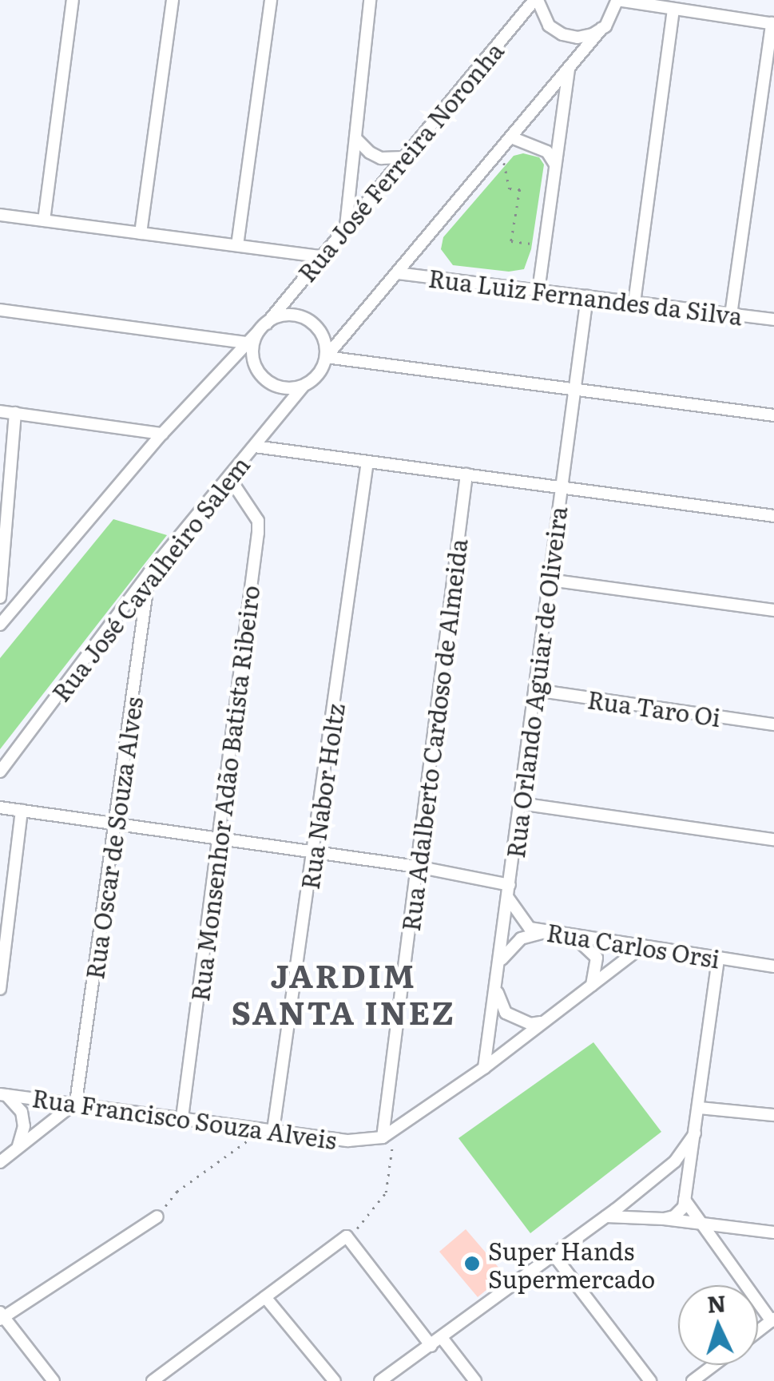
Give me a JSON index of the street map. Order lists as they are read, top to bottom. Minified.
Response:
{"streets":{"street":["Rua José Ferreira Noronha","Rua Luiz Fernandes da Silva","Rua José Cavalheiro Salem","Rua Orlando Aguiar de Oliveira","Rua Taro Oi","Rua Adalberto Cardoso de Almeida","Rua Monsenhor Adão Batista Ribeiro","Rua Nabor Holtz","Rua Oscar de Souza Alves","Rua Carlos Orsi","Rua Francisco Souza Alveis"]},"crossings":[["Rua José Ferreira Noronha","Rua José Cavalheiro Salem"],["Rua Luiz Fernandes da Silva","Rua Orlando Aguiar de Oliveira"],["Rua José Cavalheiro Salem","Rua Monsenhor Adão Batista Ribeiro"],["Rua José Cavalheiro Salem","Rua Oscar de Souza Alves"],["Rua Orlando Aguiar de Oliveira","Rua Taro Oi"],["Rua Orlando Aguiar de Oliveira","Rua Carlos Orsi"],["Rua Adalberto Cardoso de Almeida","Rua Francisco Souza Alveis"],["Rua Monsenhor Adão Batista Ribeiro","Rua Francisco Souza Alveis"],["Rua Nabor Holtz","Rua Francisco Souza Alveis"],["Rua Oscar de Souza Alves","Rua Francisco Souza Alveis"]],"districts":["JARDIM SANTA INEZ"],"places":["Super Hands Supermercado"],"north":"top"}
